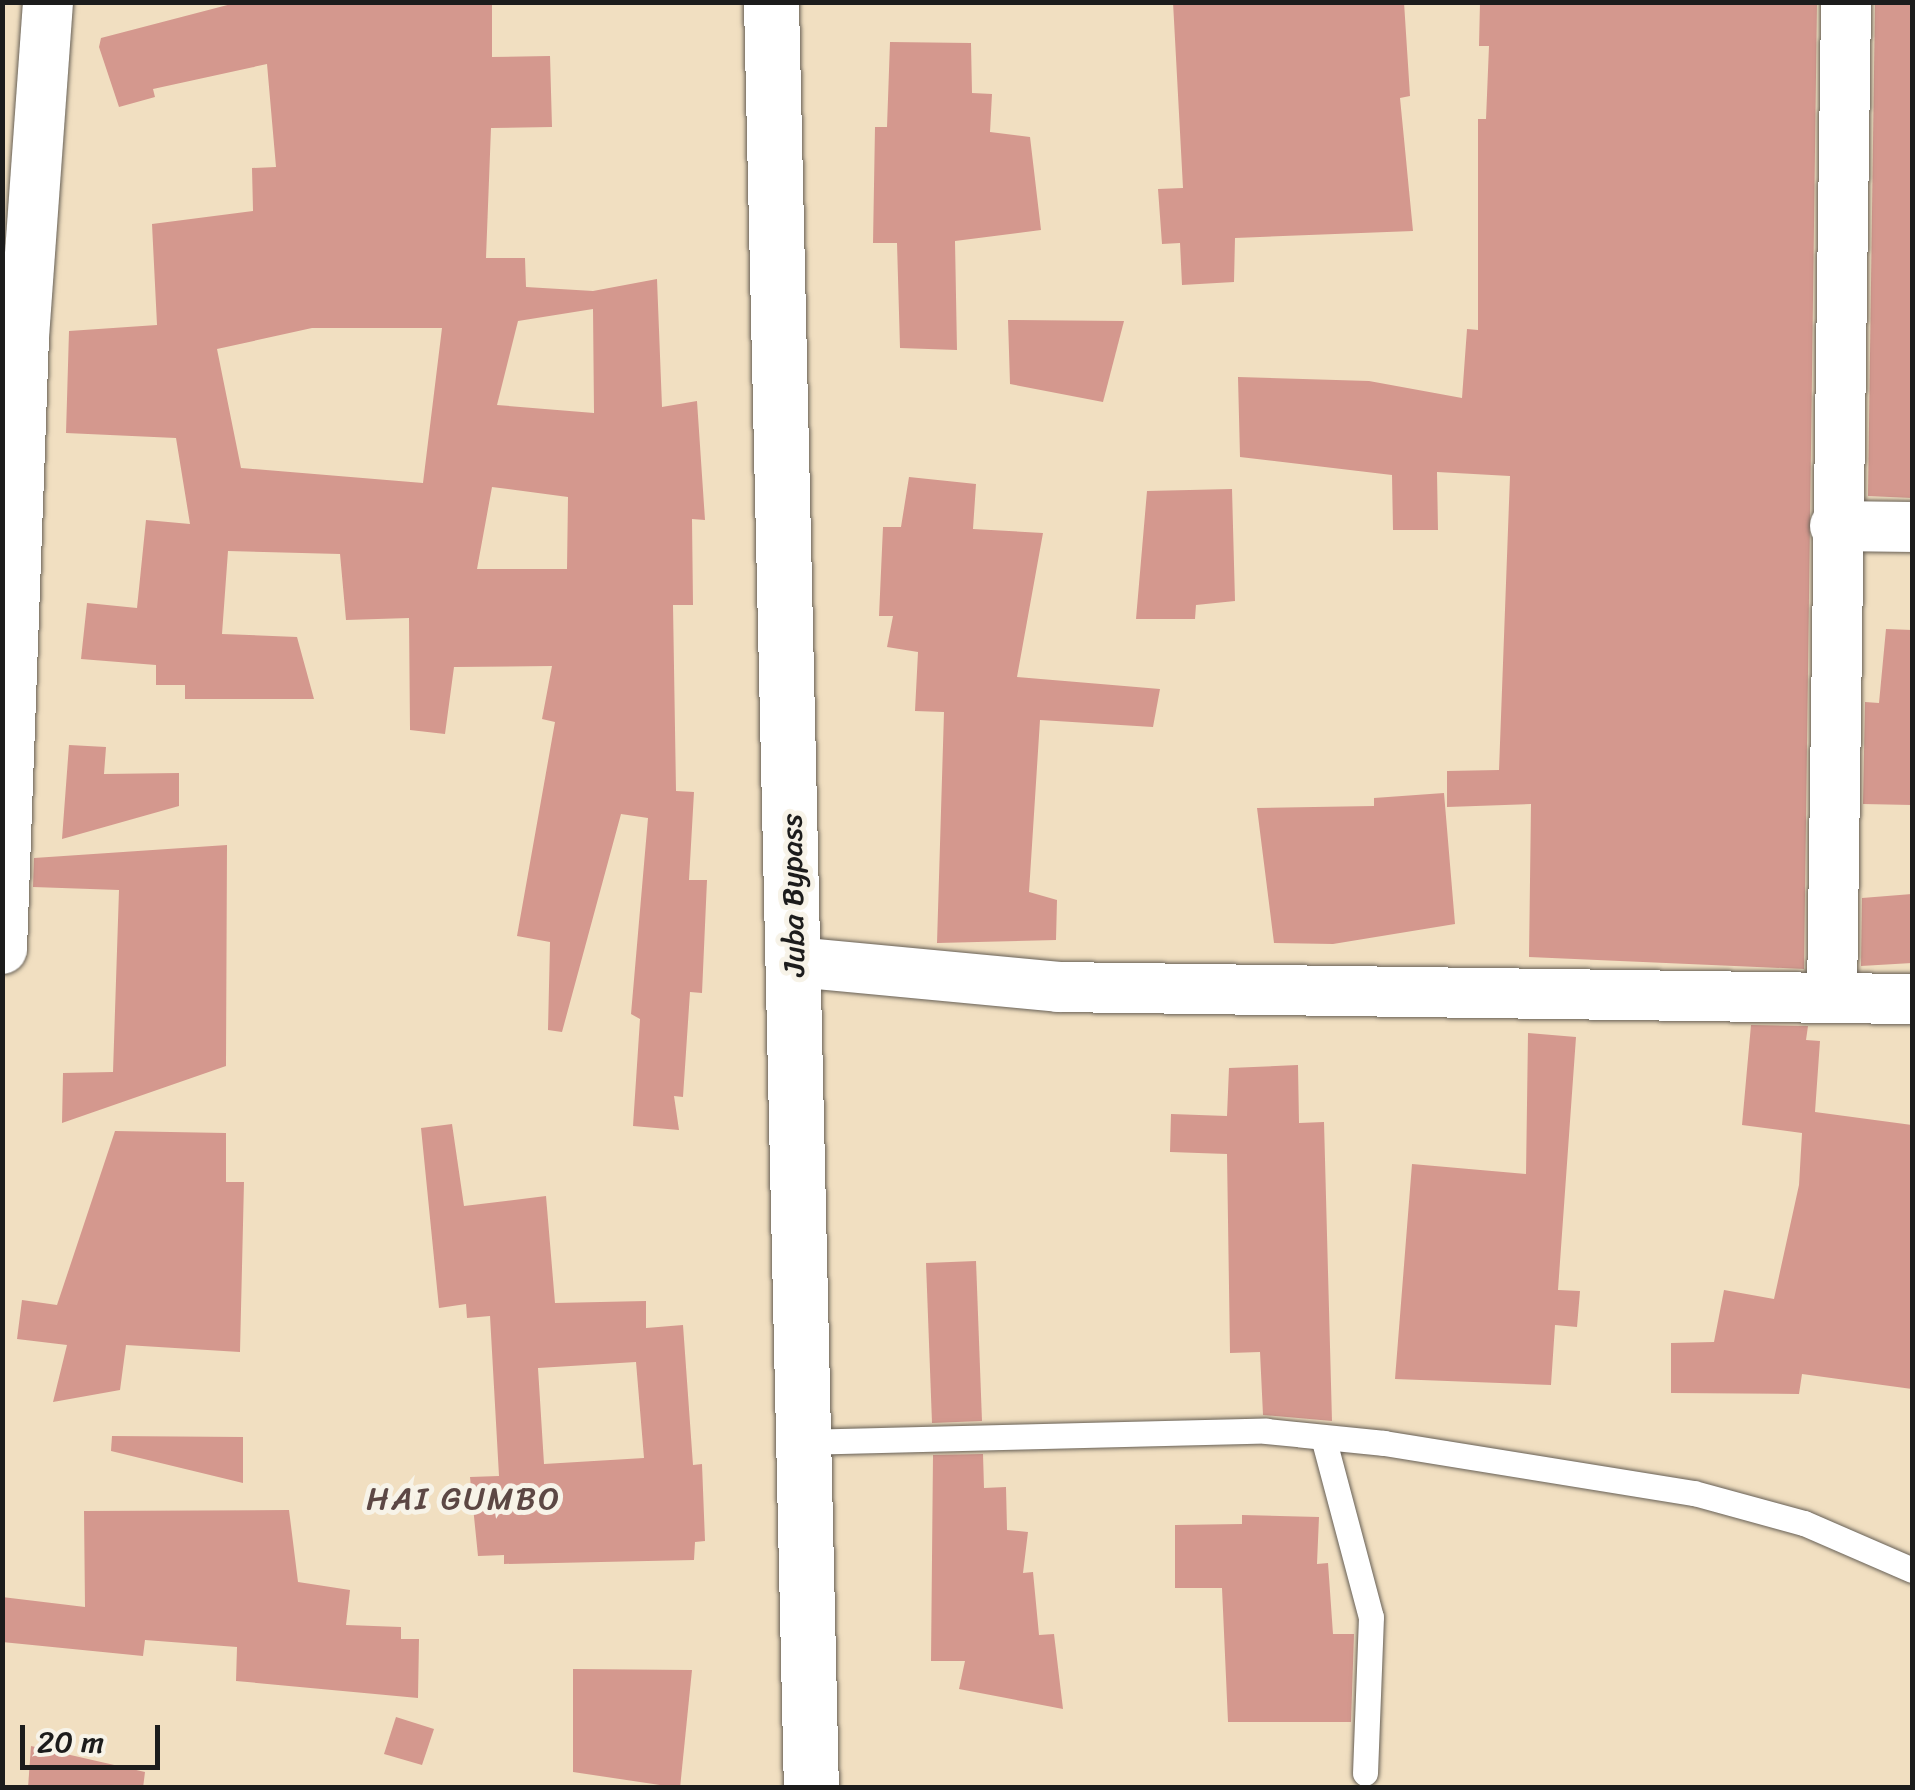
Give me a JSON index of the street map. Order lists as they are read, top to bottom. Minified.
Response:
{"streets":{"main road":["Juba Bypass"]},"districts":["HAI GUMBO"],"scale_bar":"20 m"}
